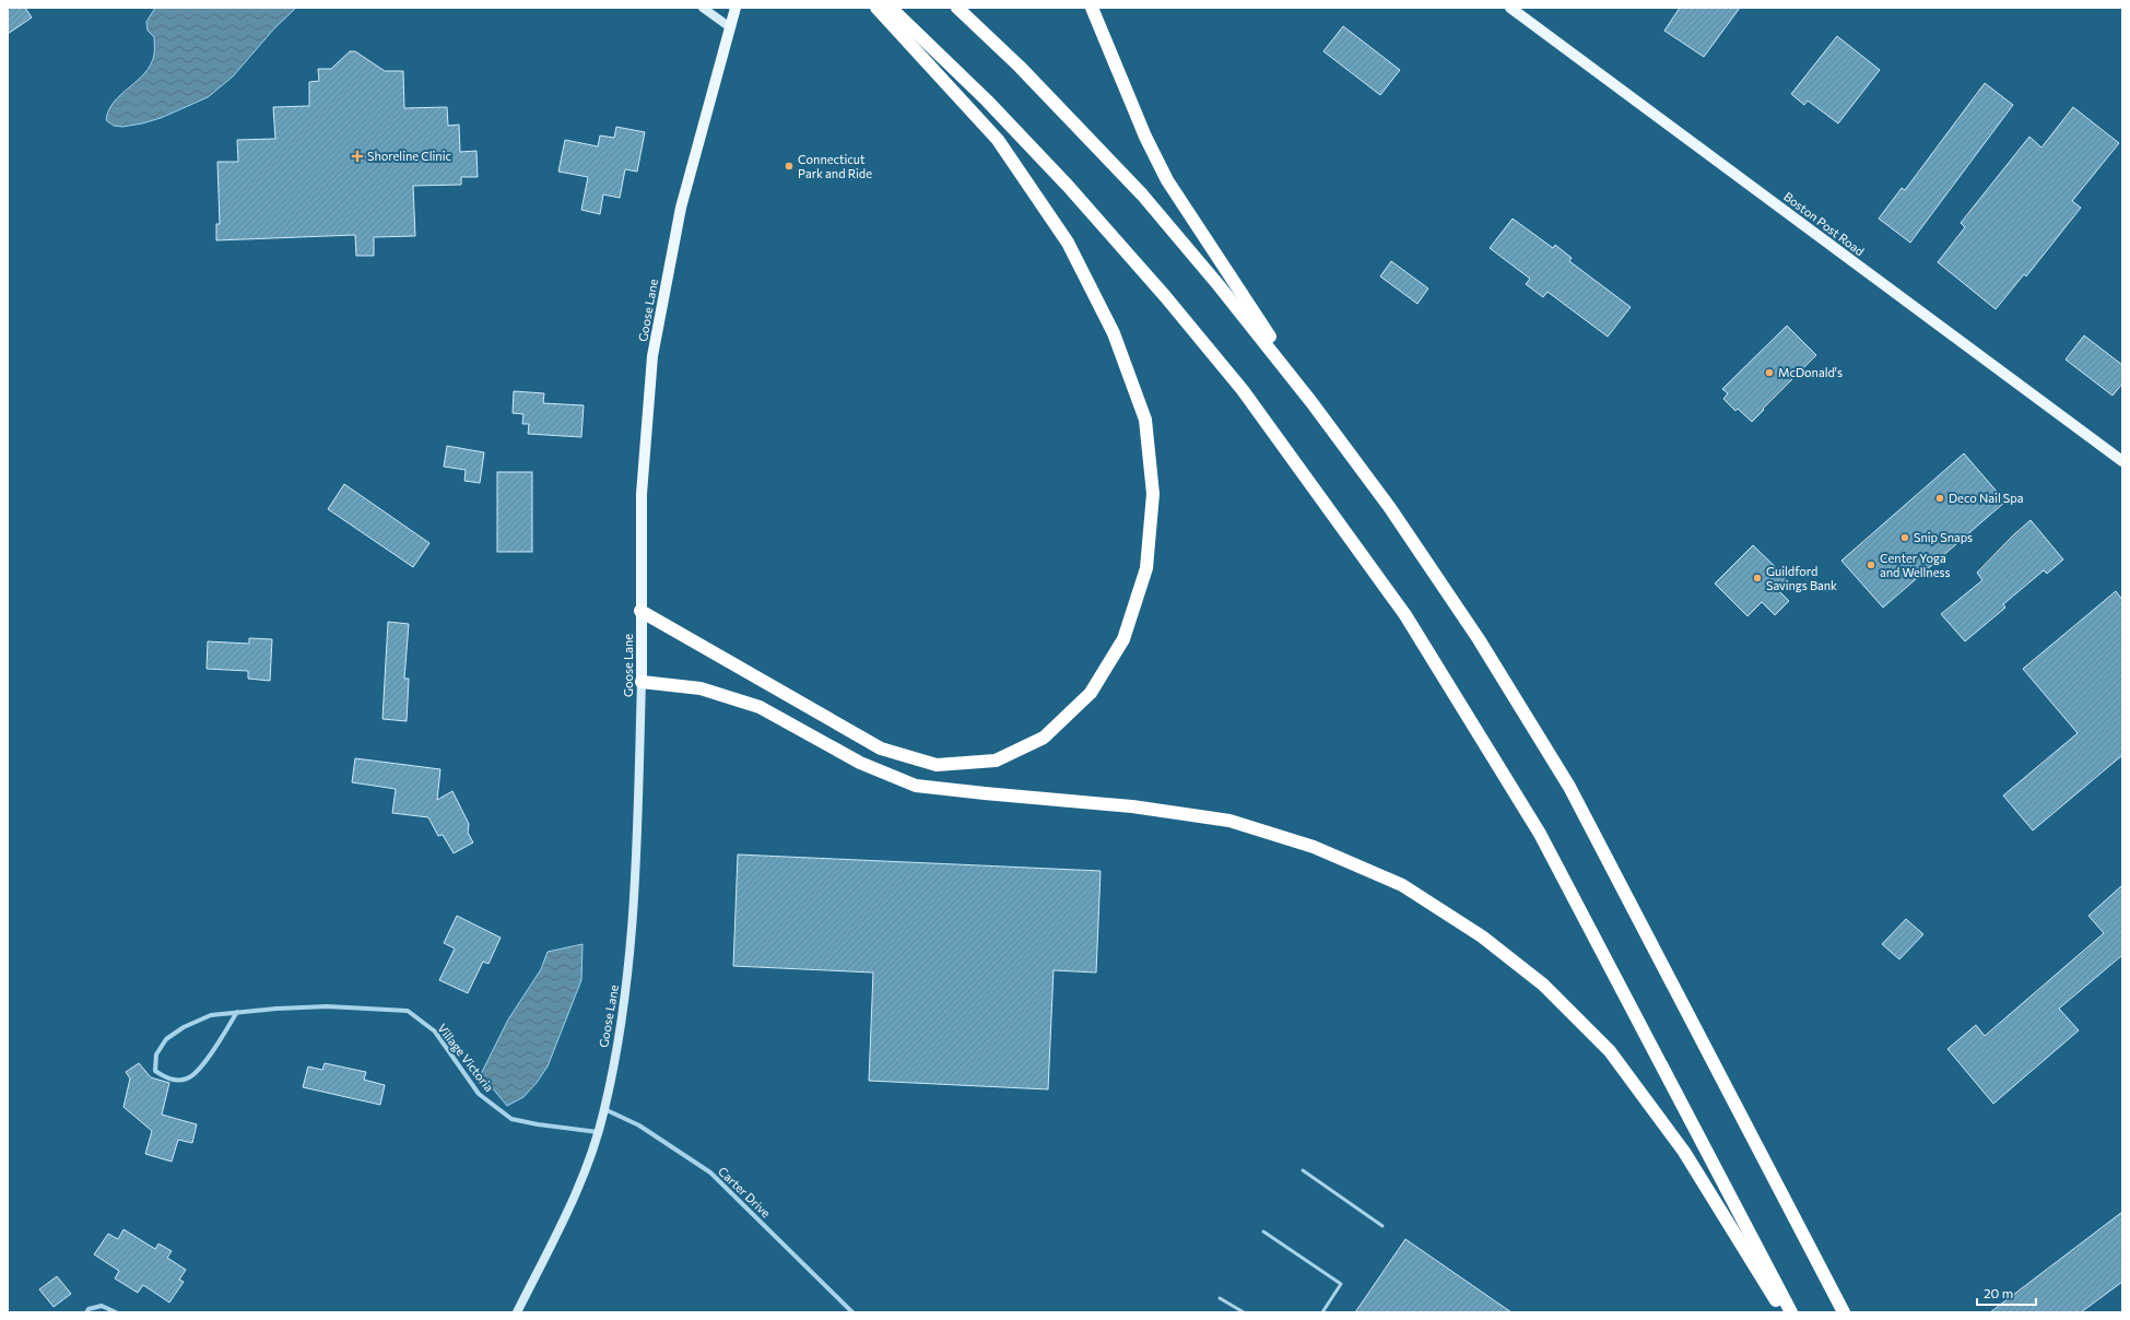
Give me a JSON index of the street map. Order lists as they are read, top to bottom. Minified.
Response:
{"streets":{"main road":["Boston Post Road","Goose Lane"],"street":["Village Victoria","Carter Drive"]},"crossings":[["Goose Lane","Village Victoria"],["Goose Lane","Carter Drive"]],"places":{"health":["Shoreline Clinic"],"other":["Connecticut Park and Ride","McDonald's","Deco Nail Spa","Snip Snaps","Center Yoga and Wellness","Guildford Savings Bank"]},"scale_bar":"20 m"}
